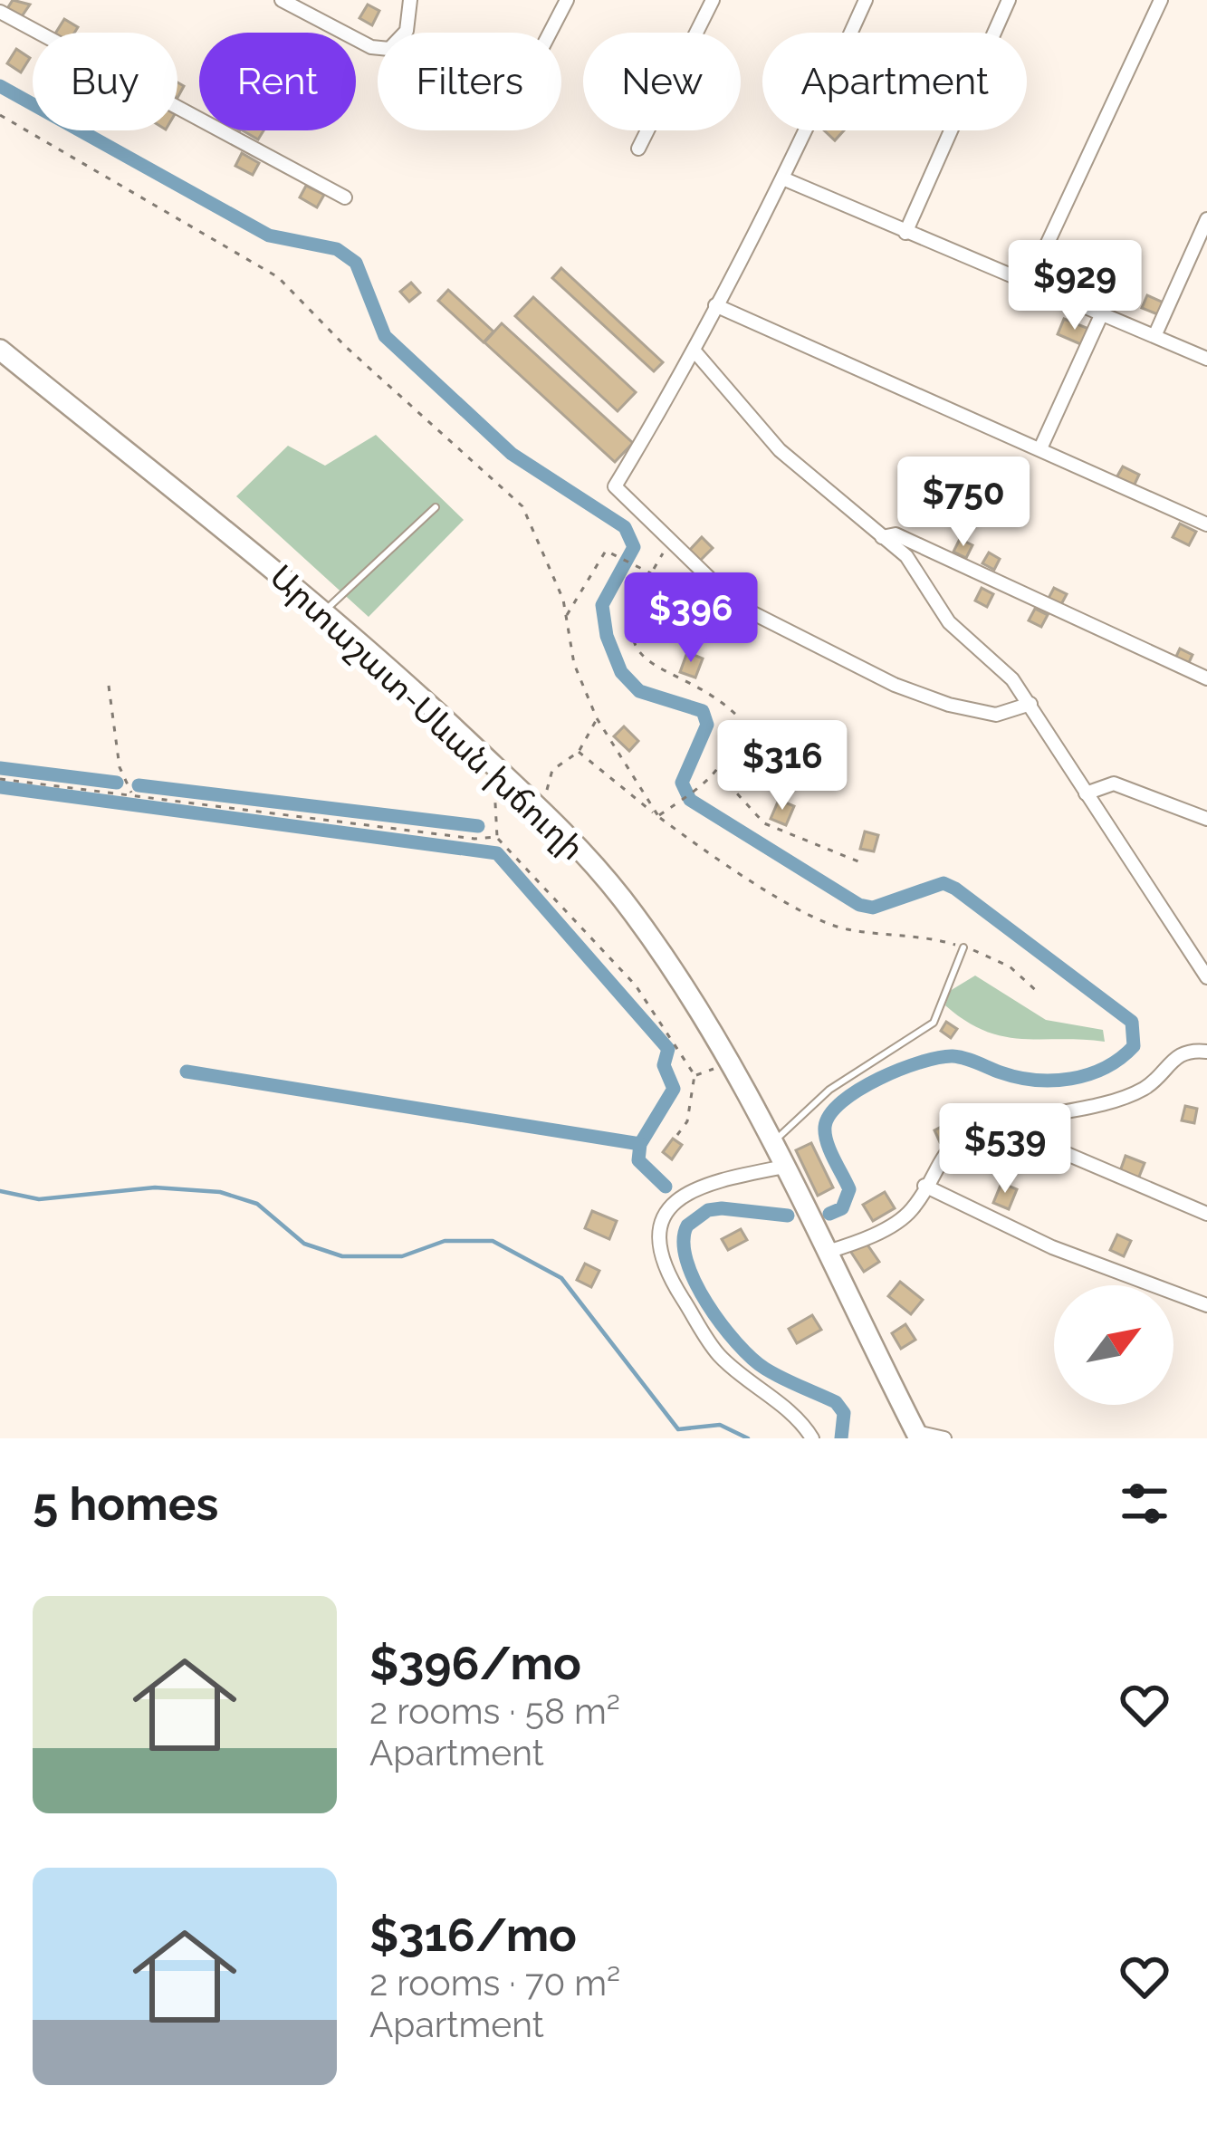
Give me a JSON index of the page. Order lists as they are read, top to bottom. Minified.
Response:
{"streets":{"main road":["Արտաշատ-Սևան խճուղի"]},"north":"top right","page":{"chip":["Buy","Rent","Filters","New","Apartment"],"price":["$929","$750","$396","$316","$539"],"heading":"5 homes","list":[{"name":"$396/mo","note":"2 rooms · 58 m² · Apartment"},{"name":"$316/mo","note":"2 rooms · 70 m² · Apartment"}]}}
